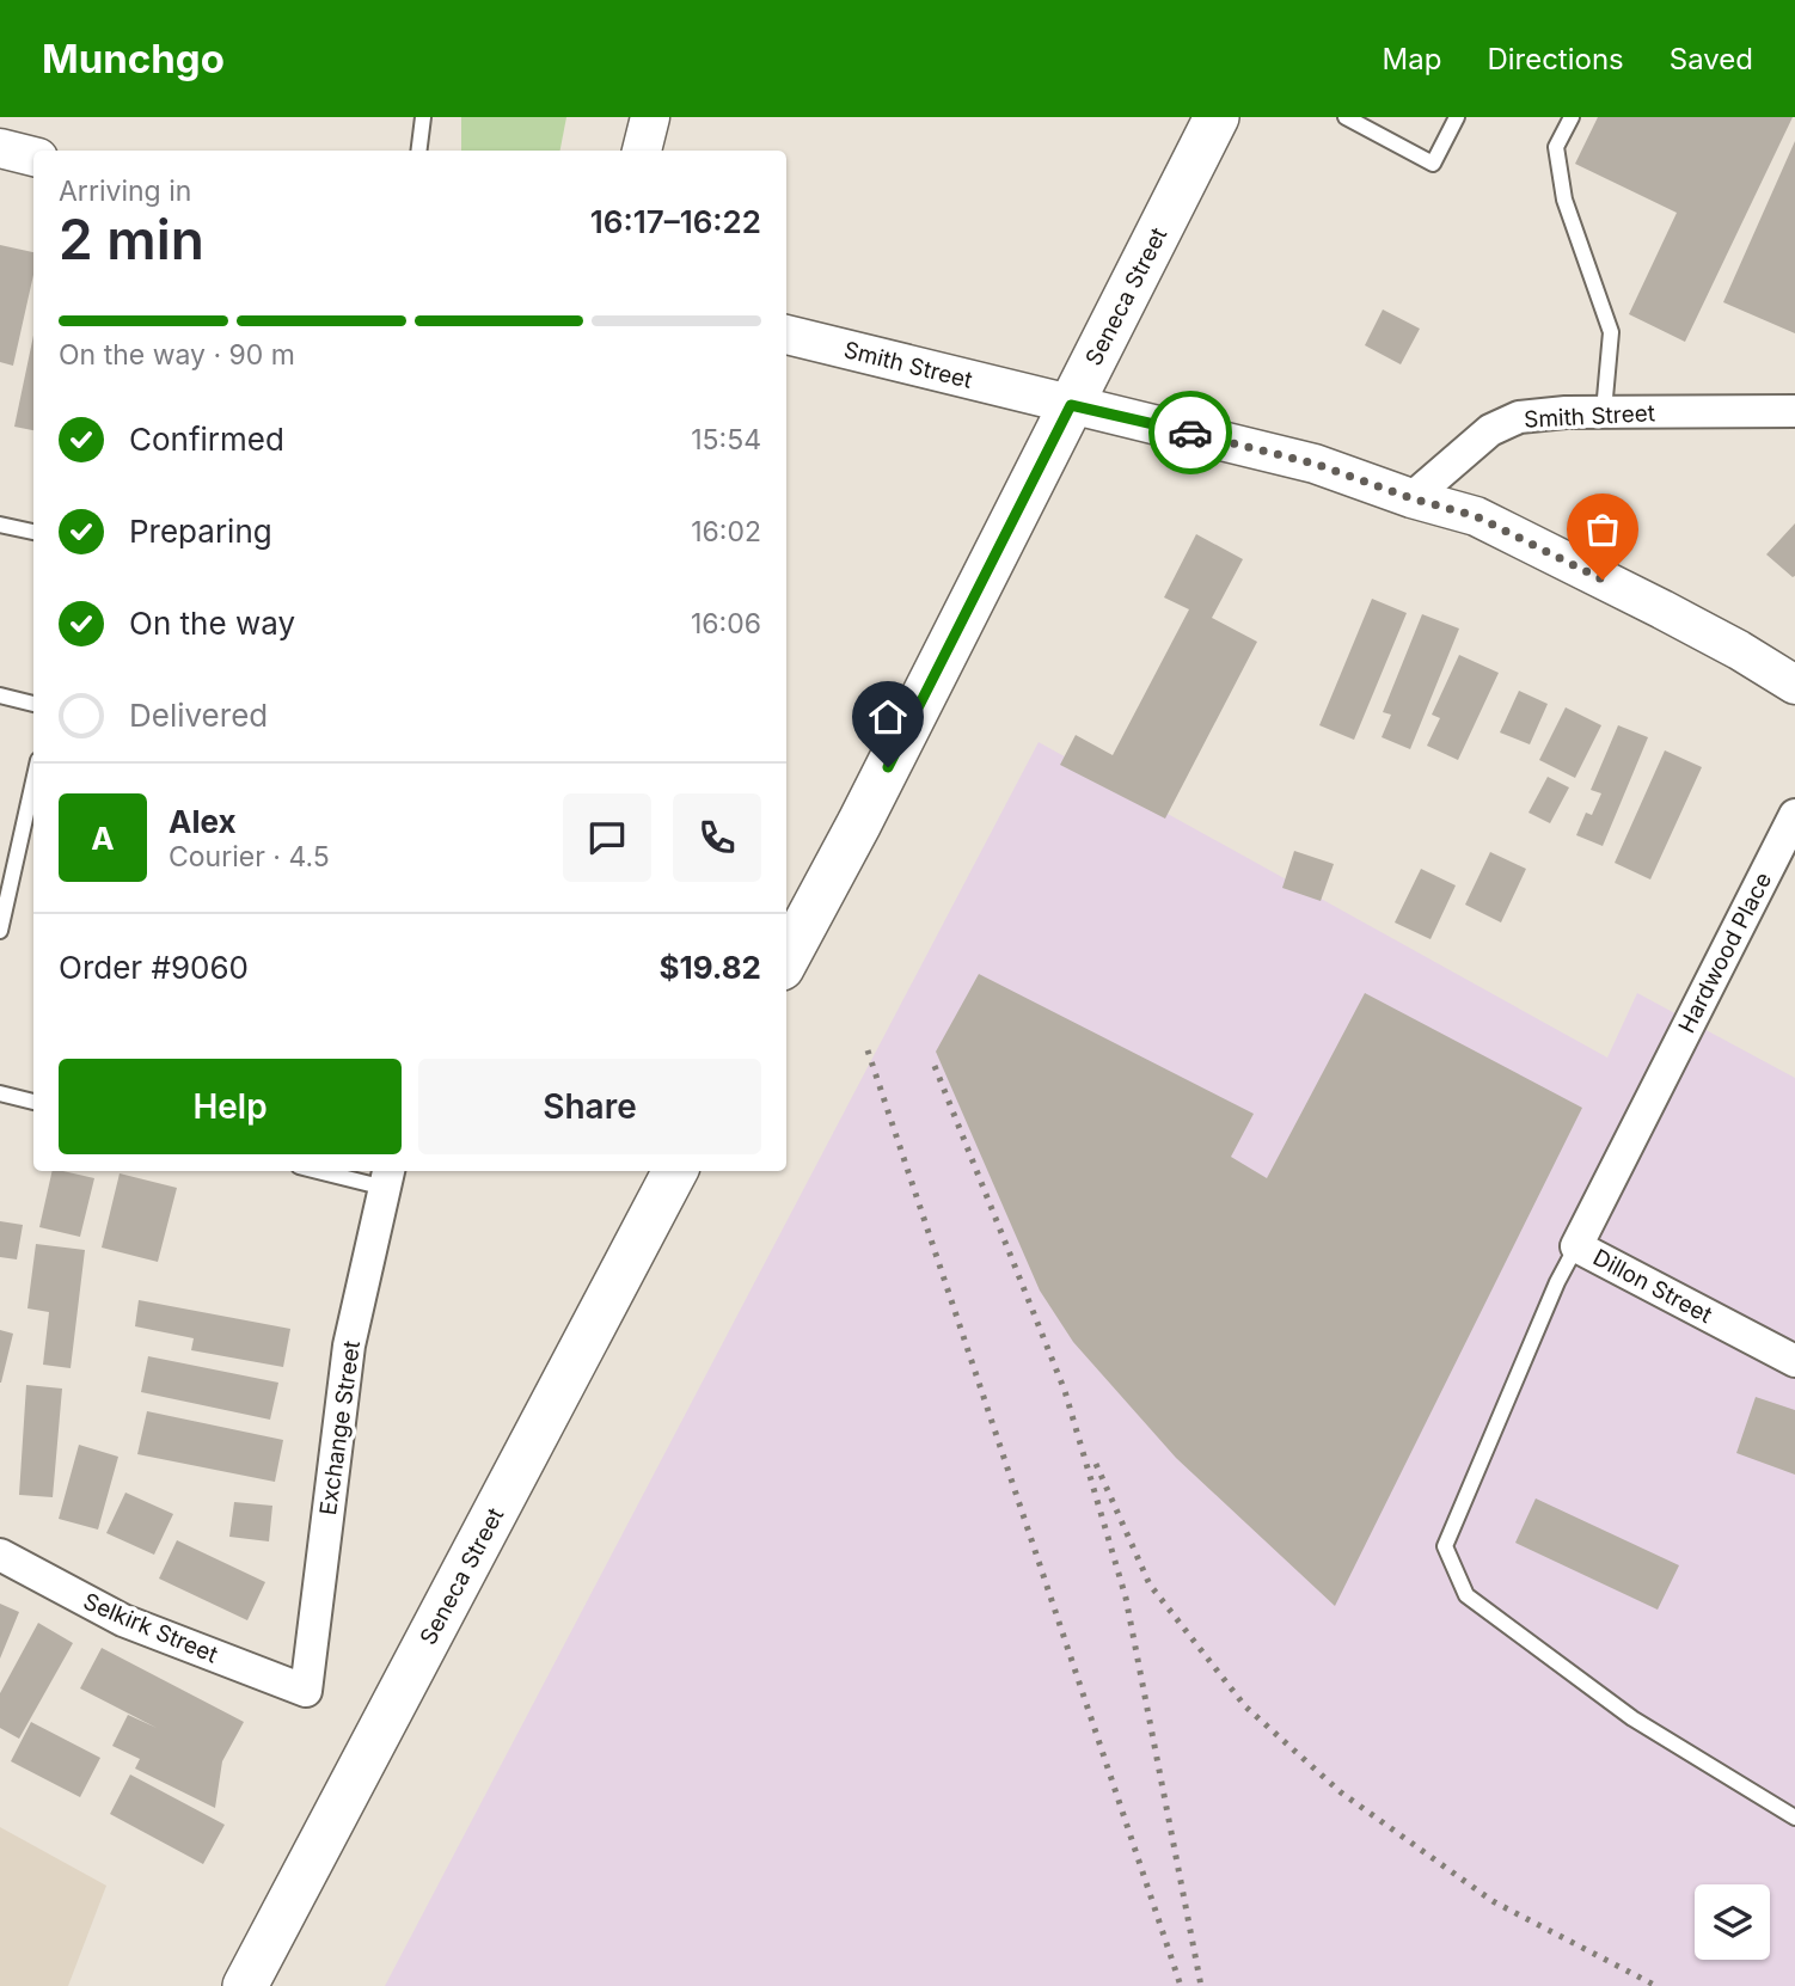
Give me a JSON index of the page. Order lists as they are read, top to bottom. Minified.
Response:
{"streets":{"main road":["Seneca Street"],"street":["Smith Street","Hardwood Place","Dillon Street","Exchange Street","Selkirk Street"]},"crossings":[["Seneca Street","Smith Street"],["Hardwood Place","Dillon Street"],["Exchange Street","Selkirk Street"]],"page":{"header":"Munchgo","nav":["Map","Directions","Saved"],"heading":["2 min","Arriving in","16:17–16:22"],"panel":["Alex","Courier · 4.5","Order #9060","$19.82"],"bar":"On the way · 90 m","list":[["Confirmed","15:54"],["Preparing","16:02"],["On the way","16:06"],"Delivered"],"round":"A","buttons":["Help","Share"]}}
